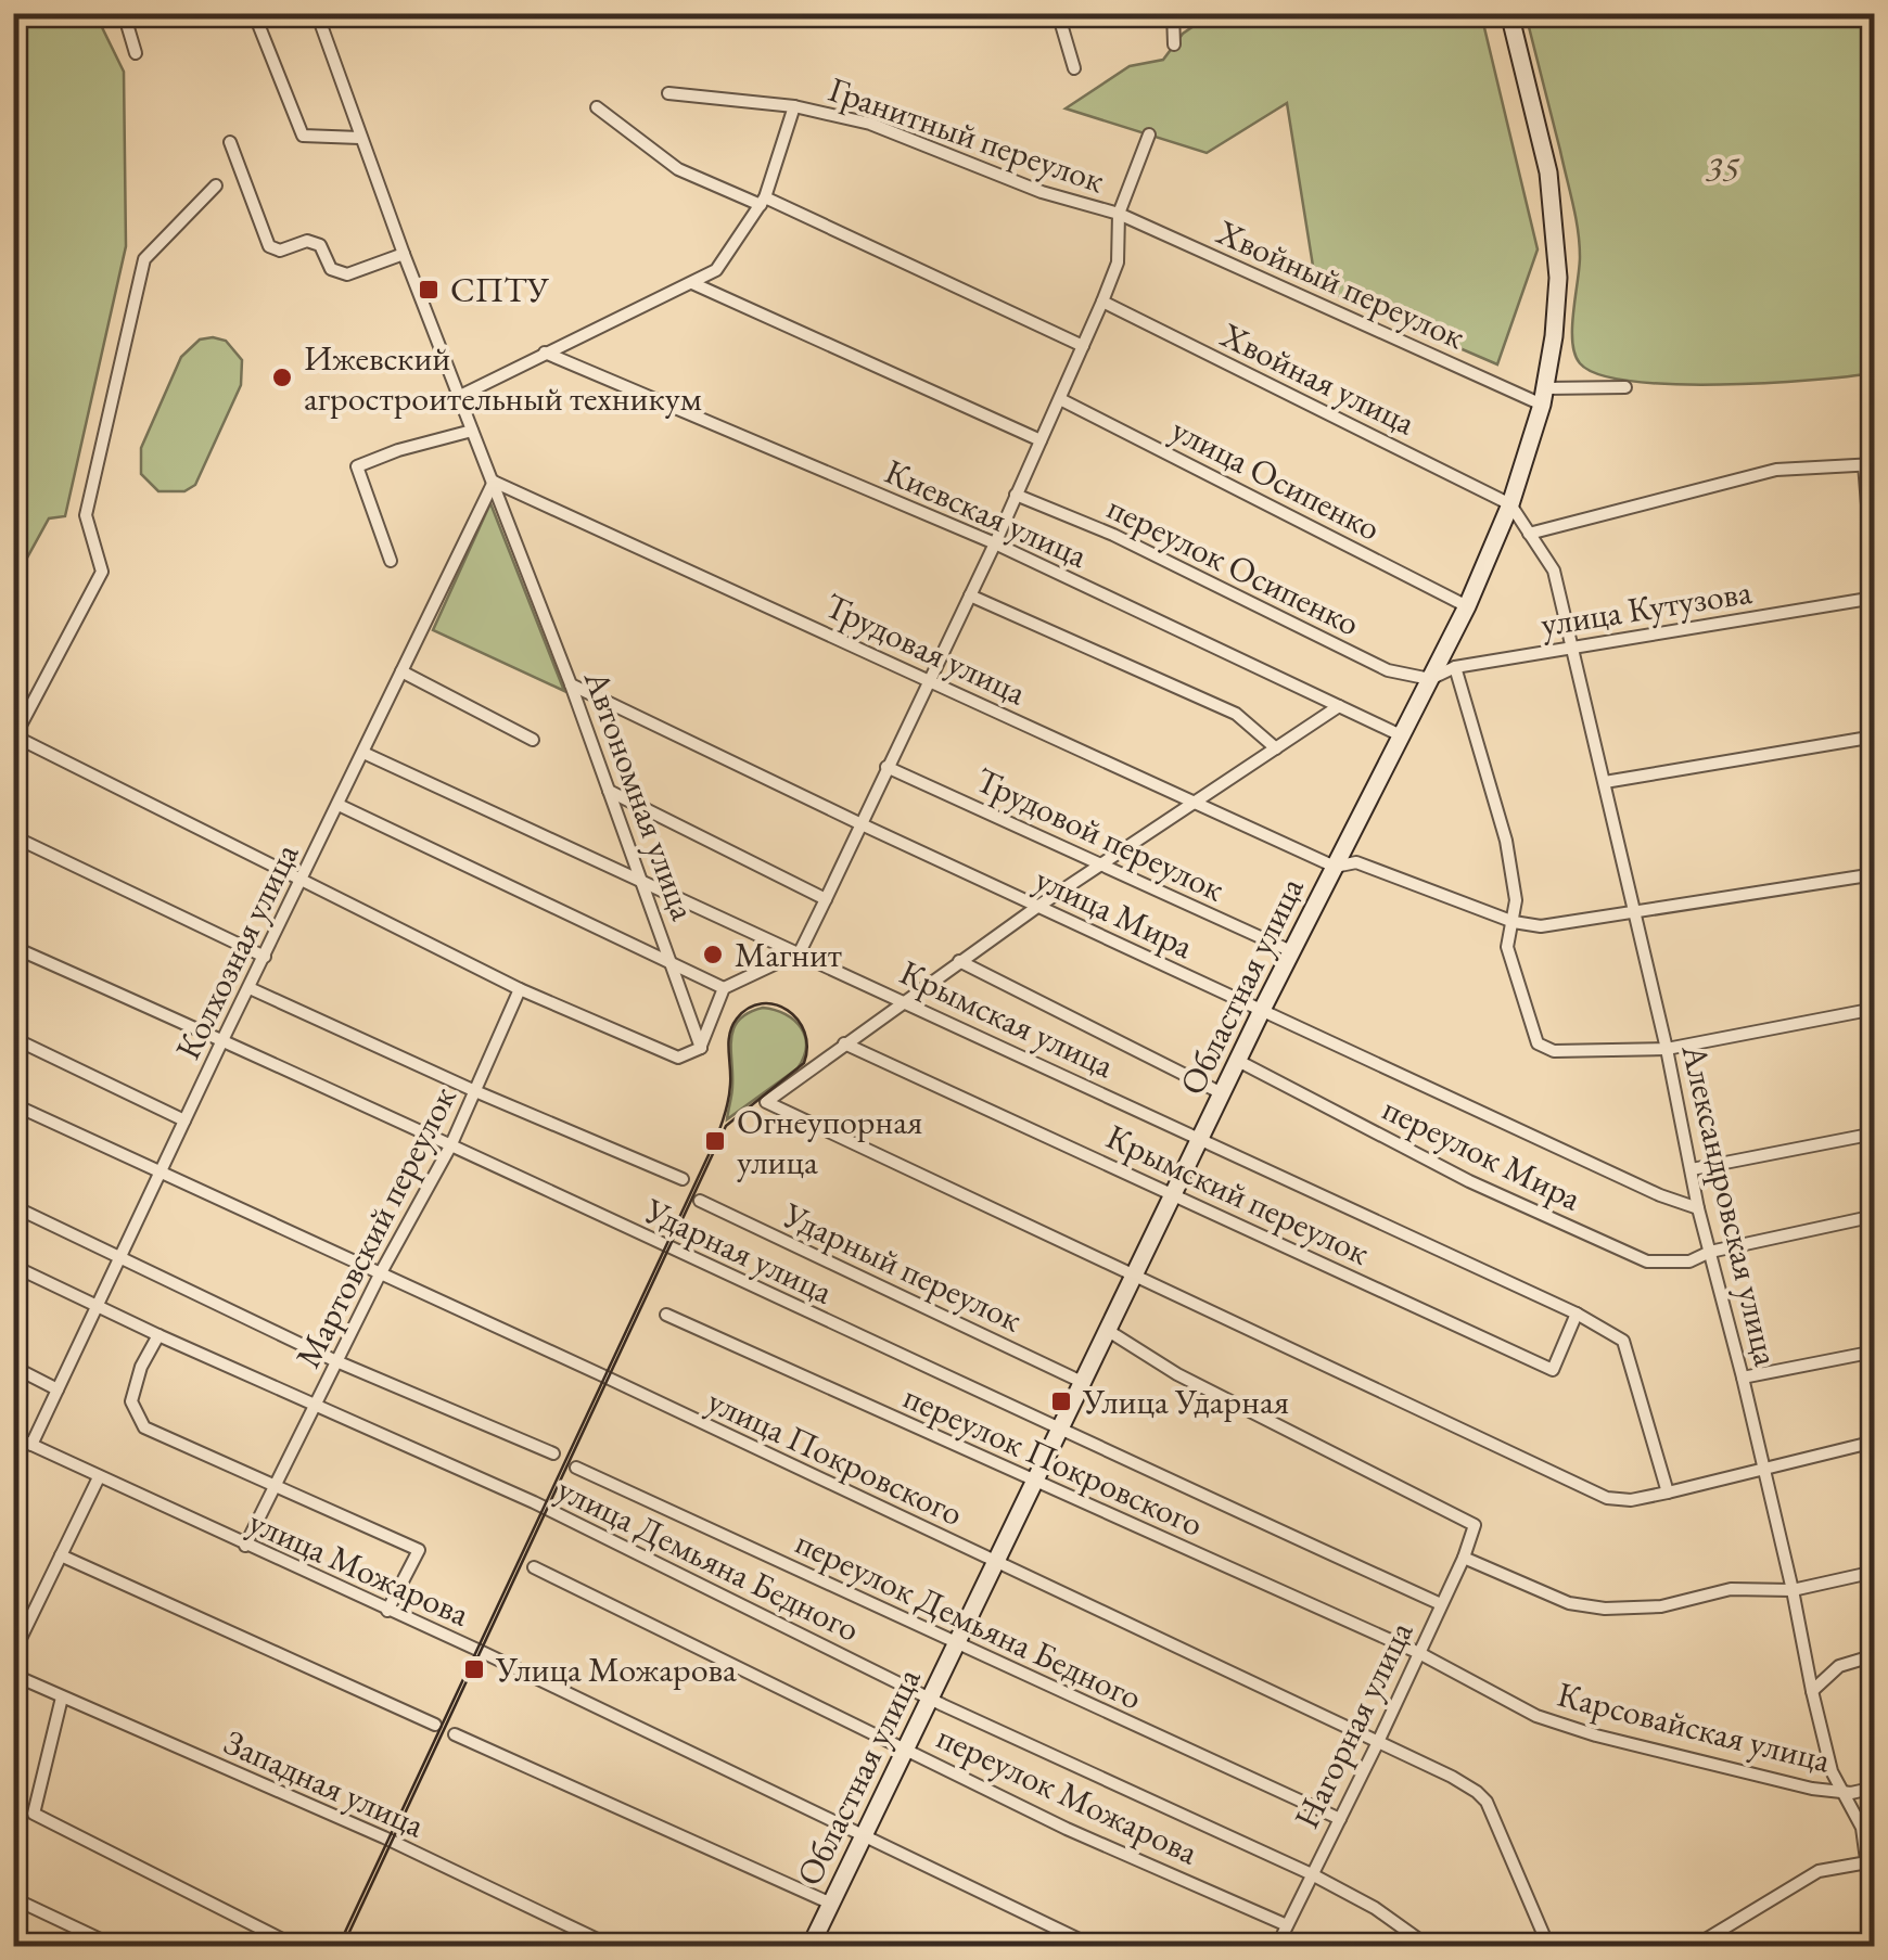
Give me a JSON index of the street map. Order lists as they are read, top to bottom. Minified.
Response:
{"streets":{"main road":["Областная улица"],"street":["Гранитный переулок","Хвойный переулок","Хвойная улица","улица Осипенко","Киевская улица","переулок Осипенко","улица Кутузова","Трудовая улица","Автономная улица","Трудовой переулок","улица Мира","Колхозная улица","Крымская улица","переулок Мира","Крымский переулок","Александровская улица","Мартовский переулок","Ударная улица","Ударный переулок","улица Покровского","переулок Покровского","улица Демьяна Бедного","улица Можарова","переулок Демьяна Бедного","Нагорная улица","Карсовайская улица","Западная улица","переулок Можарова"]},"crossings":[["Гранитный переулок","Хвойный переулок"],["Хвойный переулок","Областная улица"],["Хвойная улица","Областная улица"],["Хвойная улица","Александровская улица"],["улица Осипенко","Областная улица"],["Киевская улица","Областная улица"],["переулок Осипенко","улица Кутузова"],["переулок Осипенко","Областная улица"],["улица Кутузова","Областная улица"],["улица Кутузова","Александровская улица"],["Трудовая улица","Автономная улица"],["Трудовая улица","Колхозная улица"],["Трудовая улица","Областная улица"],["Автономная улица","улица Мира"],["Автономная улица","Колхозная улица"],["Автономная улица","Крымская улица"],["Трудовой переулок","Областная улица"],["улица Мира","Областная улица"],["улица Мира","Александровская улица"],["Колхозная улица","Крымская улица"],["Колхозная улица","Ударная улица"],["Колхозная улица","улица Покровского"],["Колхозная улица","улица Демьяна Бедного"],["Колхозная улица","улица Можарова"],["Областная улица","Крымская улица"],["Областная улица","переулок Мира"],["Областная улица","Крымский переулок"],["Областная улица","Александровская улица"],["Областная улица","Ударная улица"],["Областная улица","Ударный переулок"],["Областная улица","улица Покровского"],["Областная улица","переулок Покровского"],["Областная улица","улица Демьяна Бедного"],["Областная улица","улица Можарова"],["Областная улица","переулок Демьяна Бедного"],["Областная улица","Нагорная улица"],["Областная улица","переулок Можарова"],["Крымская улица","Крымский переулок"],["переулок Мира","Александровская улица"],["Александровская улица","Карсовайская улица"],["Мартовский переулок","Ударная улица"],["Мартовский переулок","улица Покровского"],["Мартовский переулок","улица Демьяна Бедного"],["Мартовский переулок","улица Можарова"],["Ударная улица","Нагорная улица"],["улица Покровского","Нагорная улица"],["переулок Покровского","Нагорная улица"],["переулок Покровского","Карсовайская улица"],["улица Демьяна Бедного","Нагорная улица"],["переулок Демьяна Бедного","Нагорная улица"],["Нагорная улица","Карсовайская улица"],["Нагорная улица","переулок Можарова"]],"parks":["35"],"places":{"transit":["СПТУ","Огнеупорная улица","Улица Ударная","Улица Можарова"],"other":["Ижевский агростроительный техникум","Магнит"]}}
